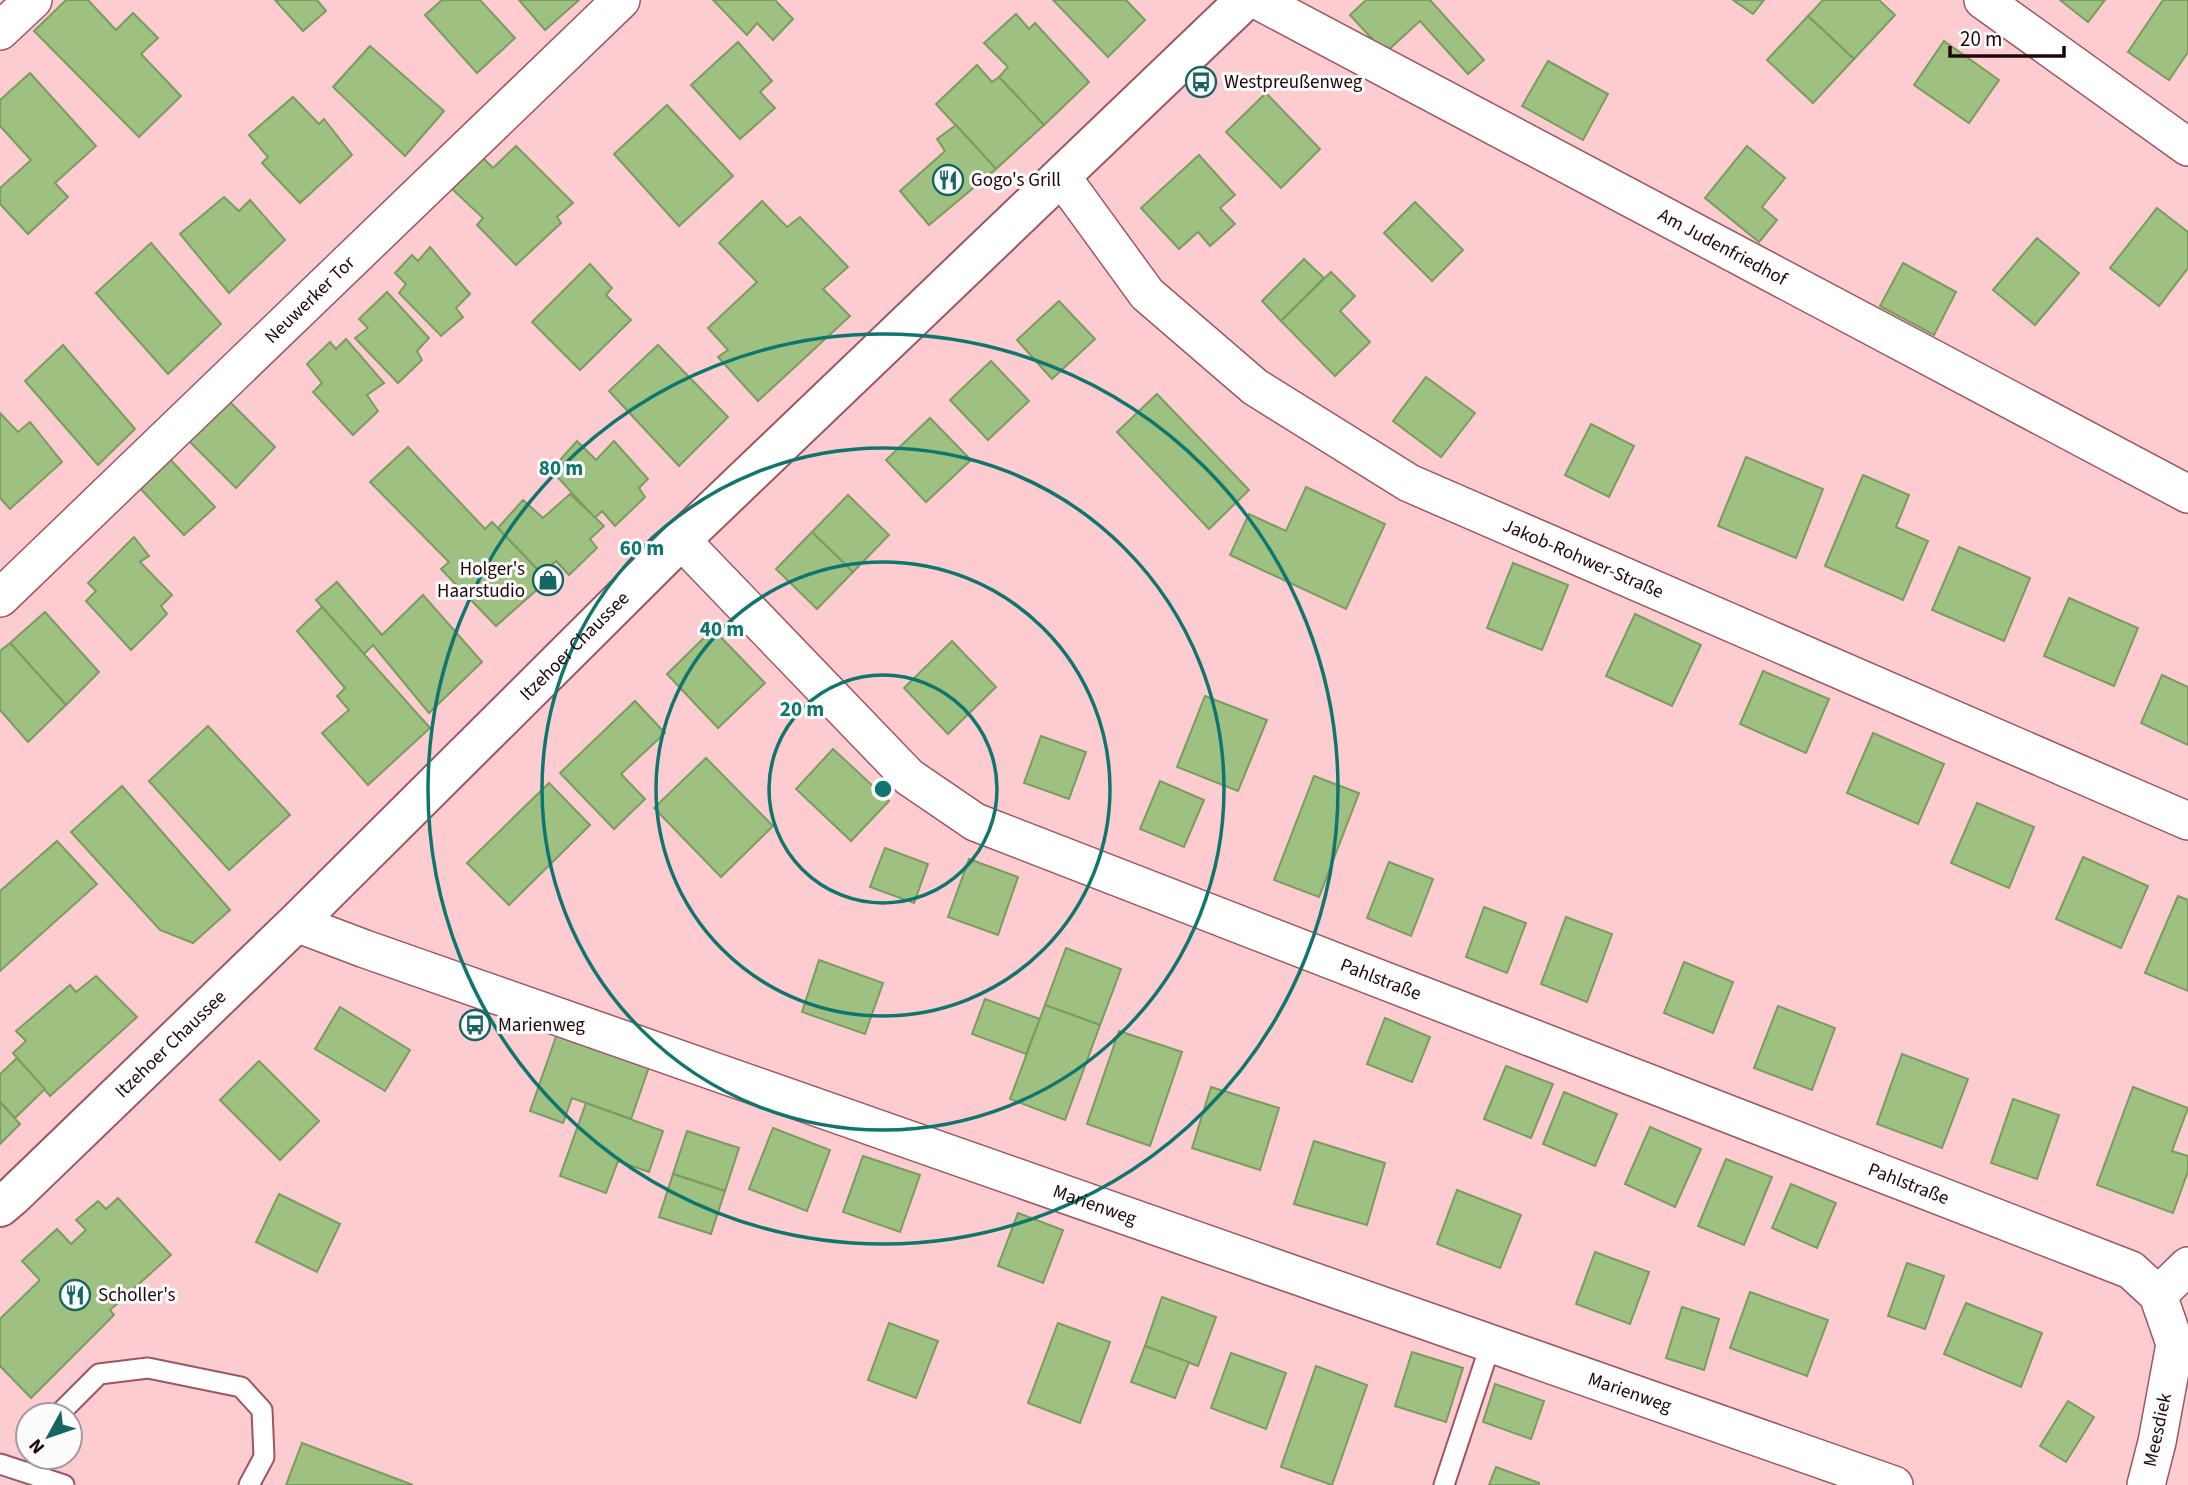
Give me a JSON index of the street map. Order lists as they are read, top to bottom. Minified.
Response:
{"streets":{"street":["Am Judenfriedhof","Neuwerker Tor","Jakob-Rohwer-Straße","Itzehoer Chaussee","Pahlstraße","Marienweg","Meesdiek"]},"crossings":[["Jakob-Rohwer-Straße","Itzehoer Chaussee"],["Itzehoer Chaussee","Pahlstraße"],["Itzehoer Chaussee","Marienweg"],["Pahlstraße","Meesdiek"]],"places":{"bus stop":["Westpreußenweg","Marienweg"],"restaurant":["Gogo's Grill","Scholler's"],"shop":["Holger's Haarstudio"]},"scale_bar":"20 m","north":"bottom left","rings":["80 m","60 m","40 m","20 m"]}
